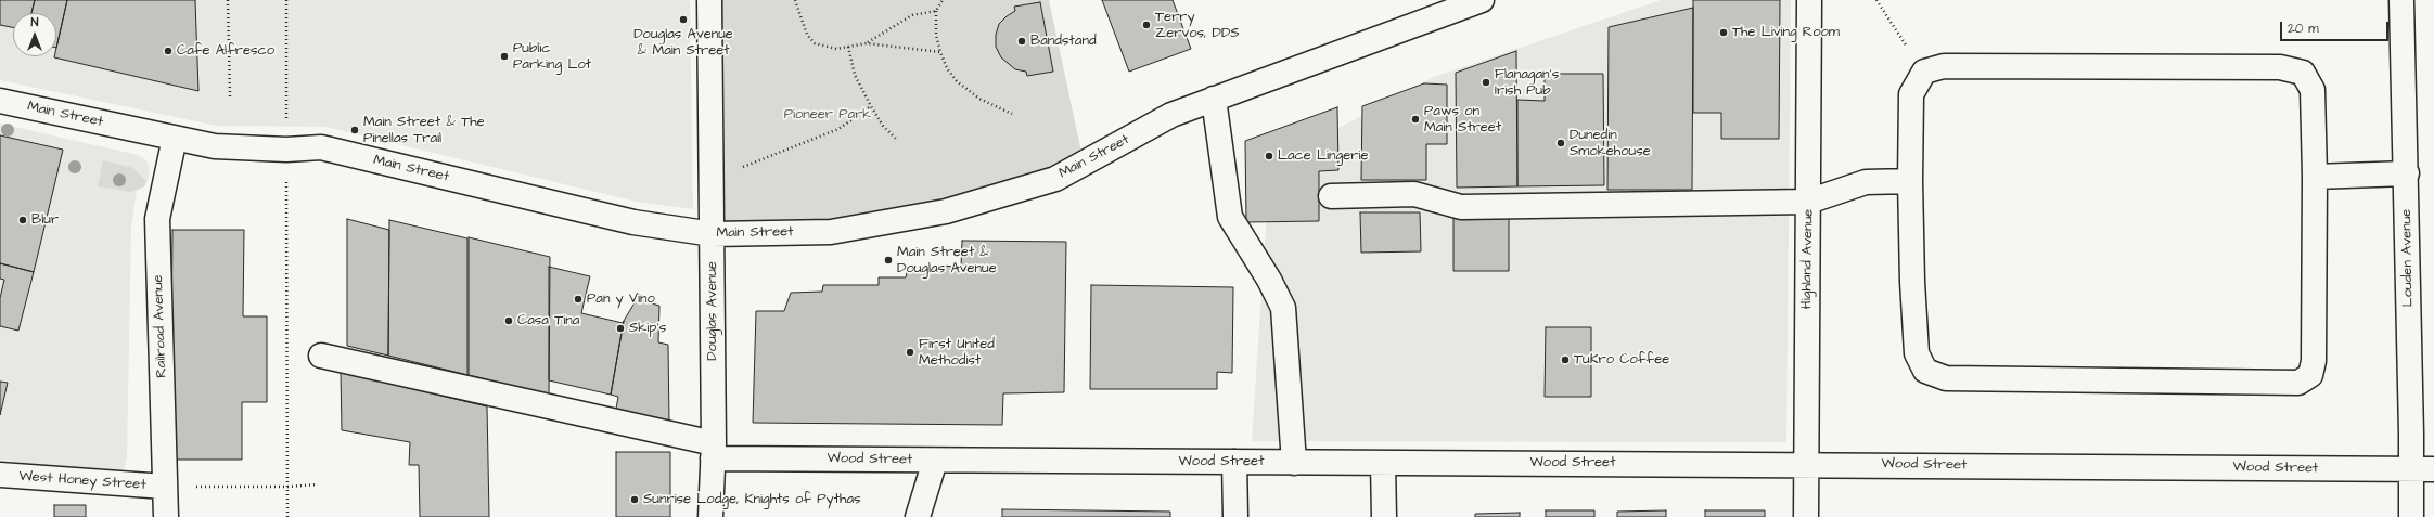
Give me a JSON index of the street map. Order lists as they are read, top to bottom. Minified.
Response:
{"streets":{"street":["Main Street","Louden Avenue","Highland Avenue","Douglas Avenue","Railroad Avenue","Wood Street","West Honey Street"]},"crossings":[["Main Street","Douglas Avenue"],["Main Street","Railroad Avenue"],["Louden Avenue","Wood Street"],["Highland Avenue","Wood Street"],["Douglas Avenue","Wood Street"],["Railroad Avenue","West Honey Street"]],"parks":["Pioneer Park"],"places":["Douglas Avenue & Main Street","Terry Zervos, DDS","The Living Room","Bandstand","Cafe Alfresco","Public Parking Lot","Flanagan's Irish Pub","Paws on Main Street","Main Street & The Pinellas Trail","Dunedin Smokehouse","Lace Lingerie","Blur","Main Street & Douglas Avenue","Pan y Vino","Casa Tina","Skip's","First United Methodist","TuKro Coffee","Sunrise Lodge, Knights of Pythas"],"scale_bar":"20 m","north":"top"}
